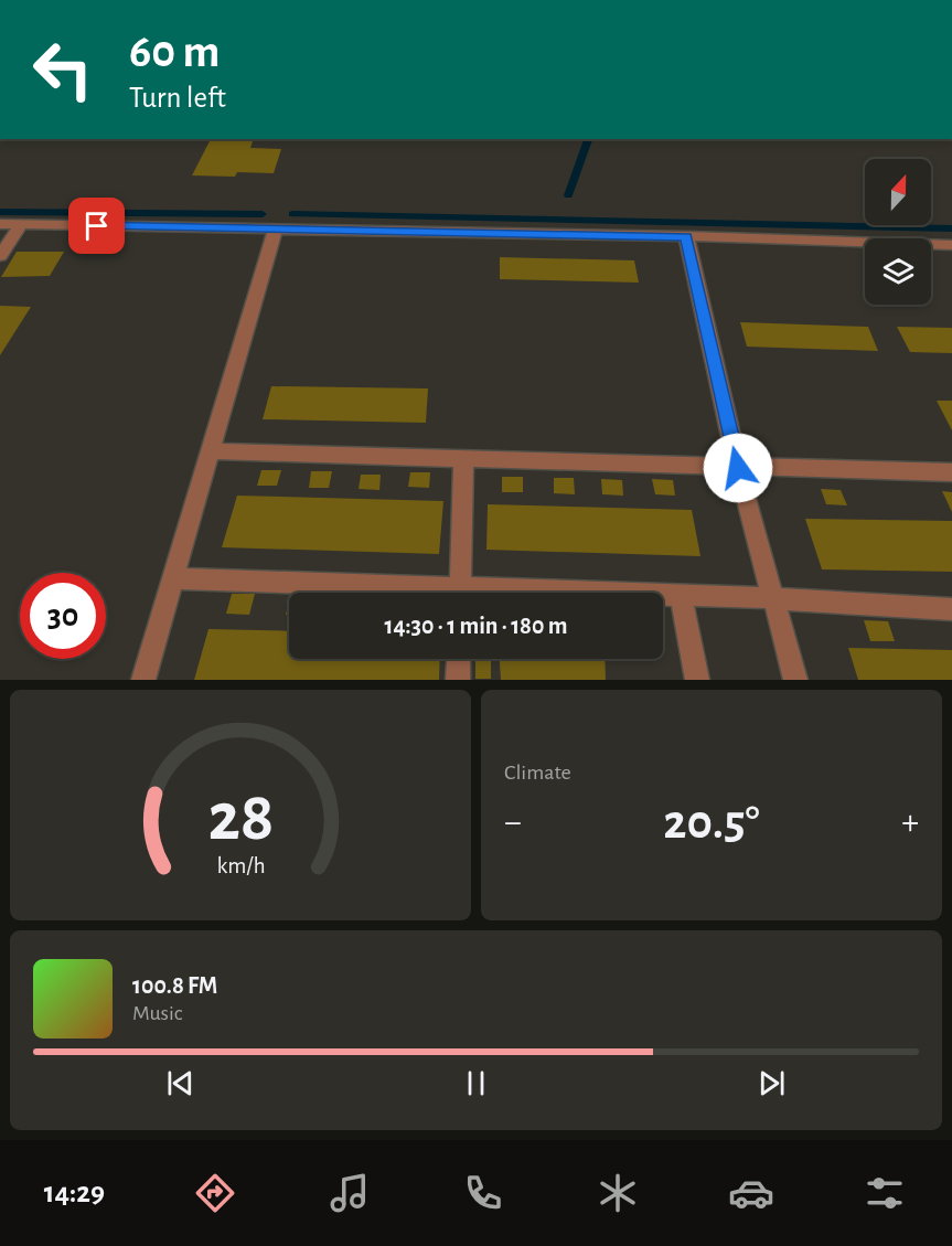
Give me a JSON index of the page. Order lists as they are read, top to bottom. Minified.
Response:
{"north":"top","page":{"turn":["60 m","Turn left"],"limit":"30","trip":"14:30 · 1 min · 180 m","tile":"Climate","heat":["−","20.5°","+"],"song":["100.8 FM","Music"],"tabs":"14:29","gauge":["28","km/h"]}}
